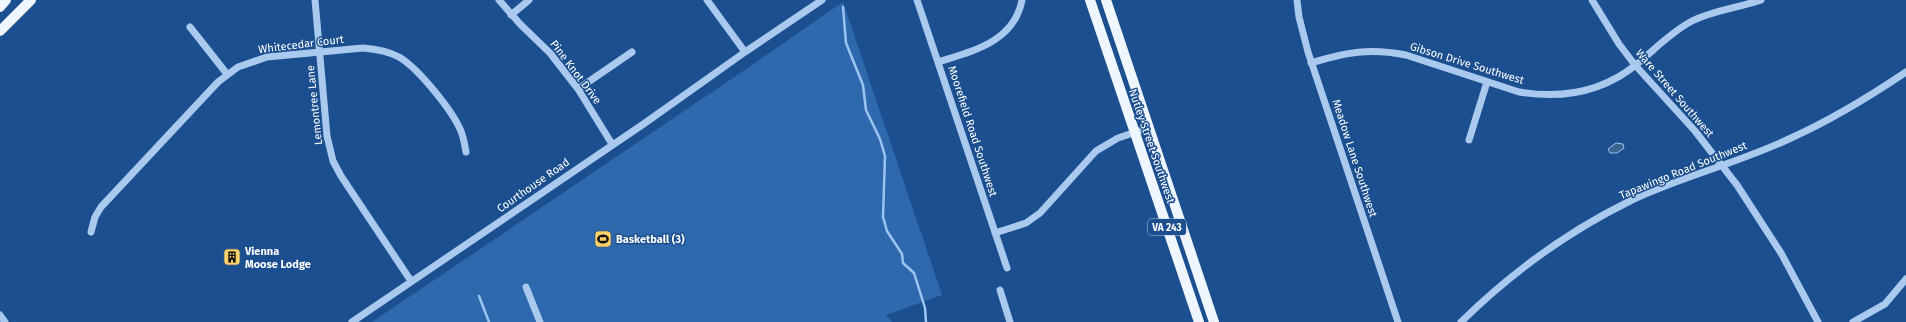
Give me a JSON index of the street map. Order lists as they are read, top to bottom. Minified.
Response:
{"streets":{"main road":["Nutley Street Southwest","VA 243"],"street":["Whitecedar Court","Gibson Drive Southwest","Pine Knot Drive","Ware Street Southwest","Lemontree Lane","Moorefield Road Southwest","Meadow Lane Southwest","Tapawingo Road Southwest","Courthouse Road"]},"crossings":[["Whitecedar Court","Lemontree Lane"],["Gibson Drive Southwest","Ware Street Southwest"],["Gibson Drive Southwest","Meadow Lane Southwest"],["Pine Knot Drive","Courthouse Road"],["Ware Street Southwest","Tapawingo Road Southwest"],["Lemontree Lane","Courthouse Road"]],"places":{"sports":["Basketball (3)"],"building":["Vienna Moose Lodge"]}}
